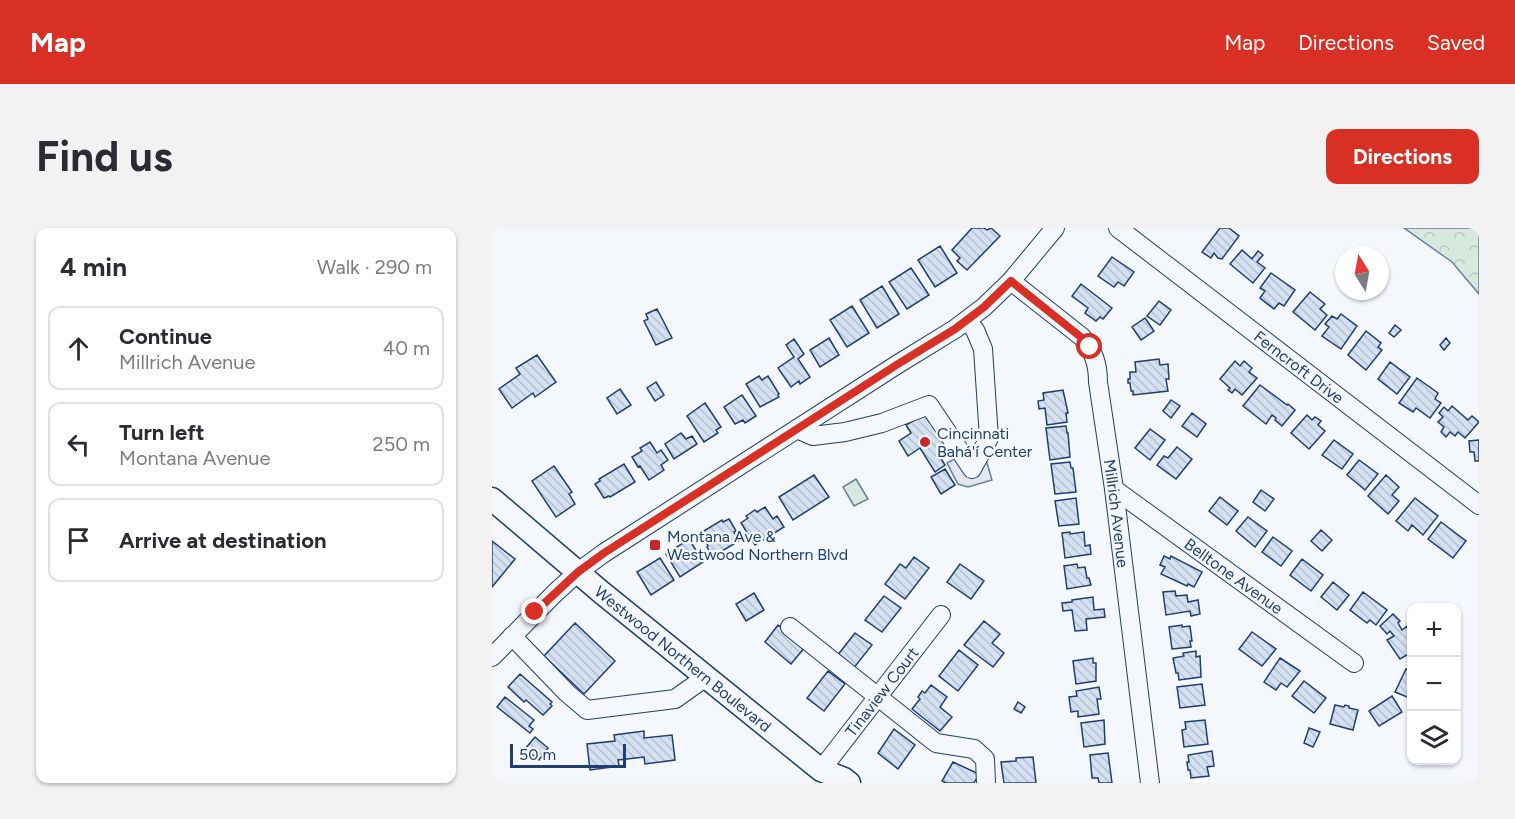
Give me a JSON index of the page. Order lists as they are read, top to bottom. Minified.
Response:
{"streets":{"main road":["Westwood Northern Boulevard"],"street":["Ferncroft Drive","Millrich Avenue","Belltone Avenue","Tinaview Court"]},"crossings":[["Millrich Avenue","Belltone Avenue"],["Westwood Northern Boulevard","Tinaview Court"]],"places":{"other":["Cincinnati Bahá'í Center"],"transit":["Montana Ave & Westwood Northern Blvd"]},"scale_bar":"50 m","north":"top","page":{"header":"Map","nav":["Map","Directions","Saved"],"buttons":"Directions","title":"Find us","heading":["4 min","Walk · 290 m"],"list":[["Continue","Millrich Avenue","40 m"],["Turn left","Montana Avenue","250 m"],"Arrive at destination"],"map_buttons":["+","−"],"scale":"50 m"}}
